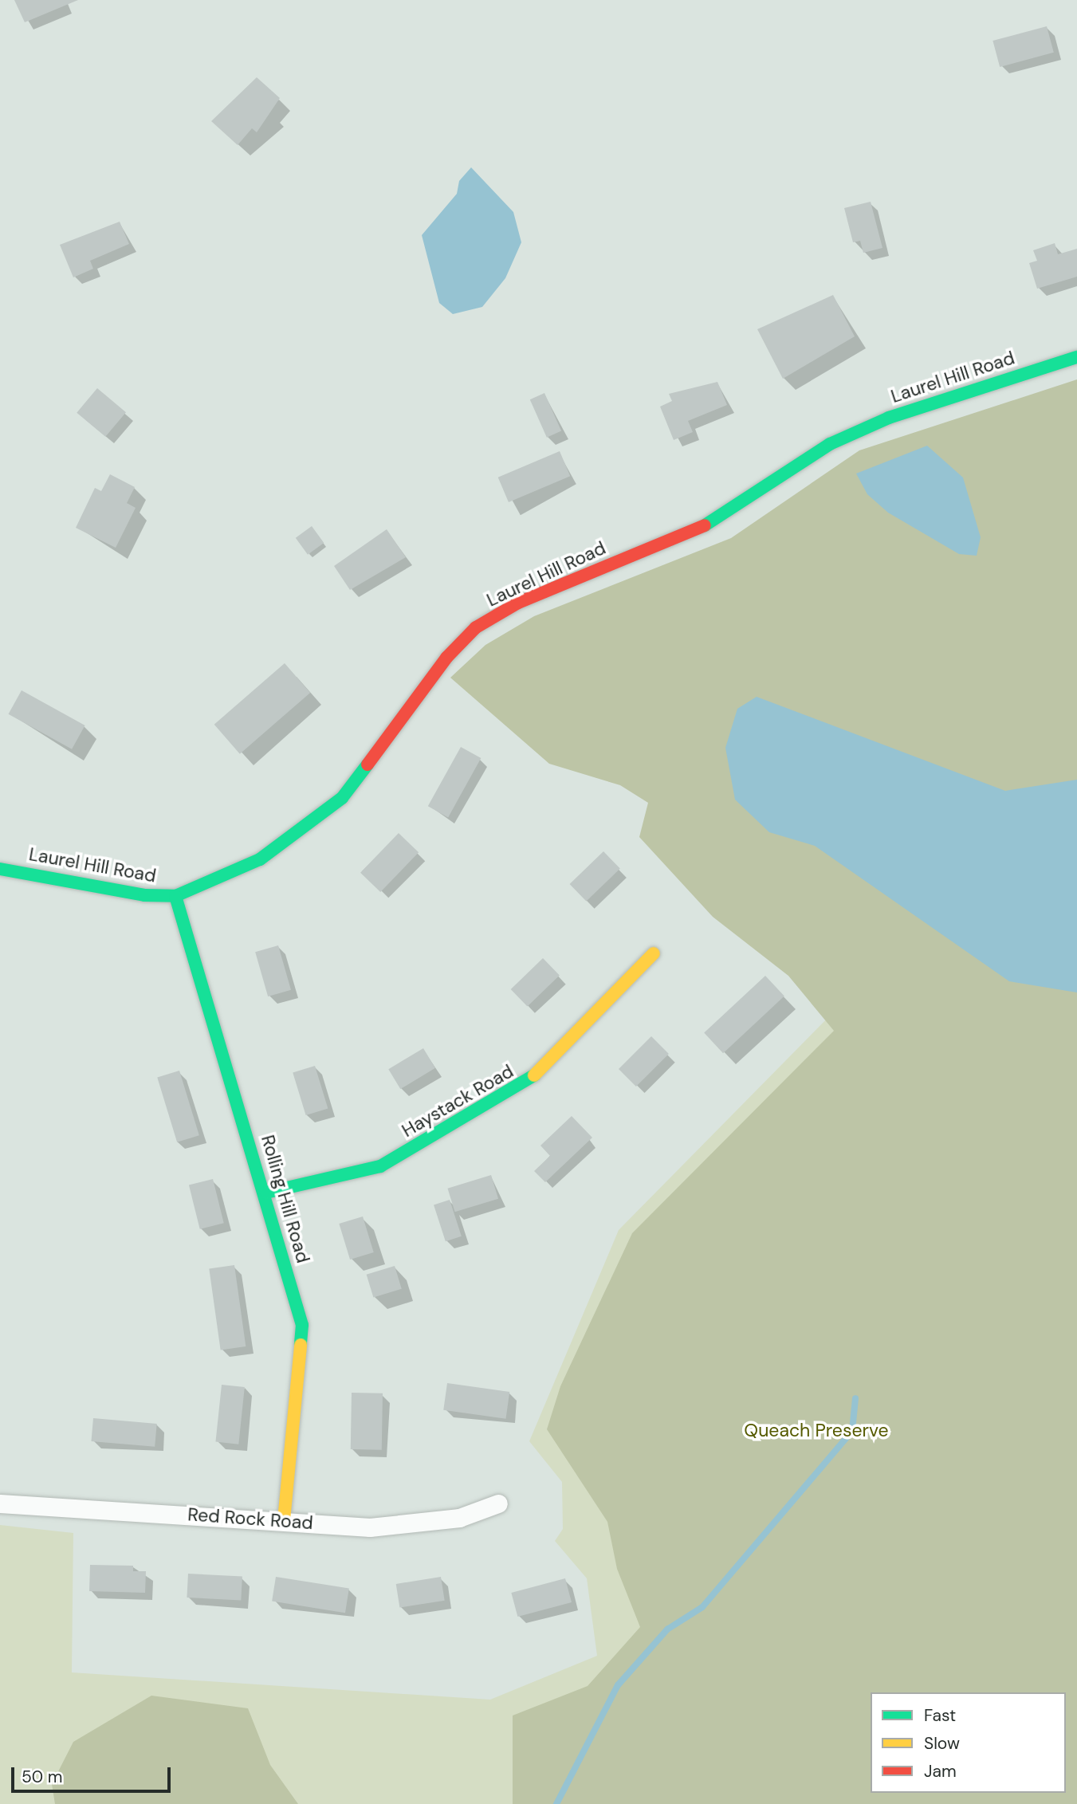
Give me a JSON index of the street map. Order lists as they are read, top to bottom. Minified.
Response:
{"streets":{"street":["Laurel Hill Road","Haystack Road","Rolling Hill Road","Red Rock Road"]},"crossings":[["Laurel Hill Road","Rolling Hill Road"],["Haystack Road","Rolling Hill Road"],["Rolling Hill Road","Red Rock Road"]],"parks":["Queach Preserve"],"legend":["Fast","Slow","Jam"],"scale_bar":"50 m"}
